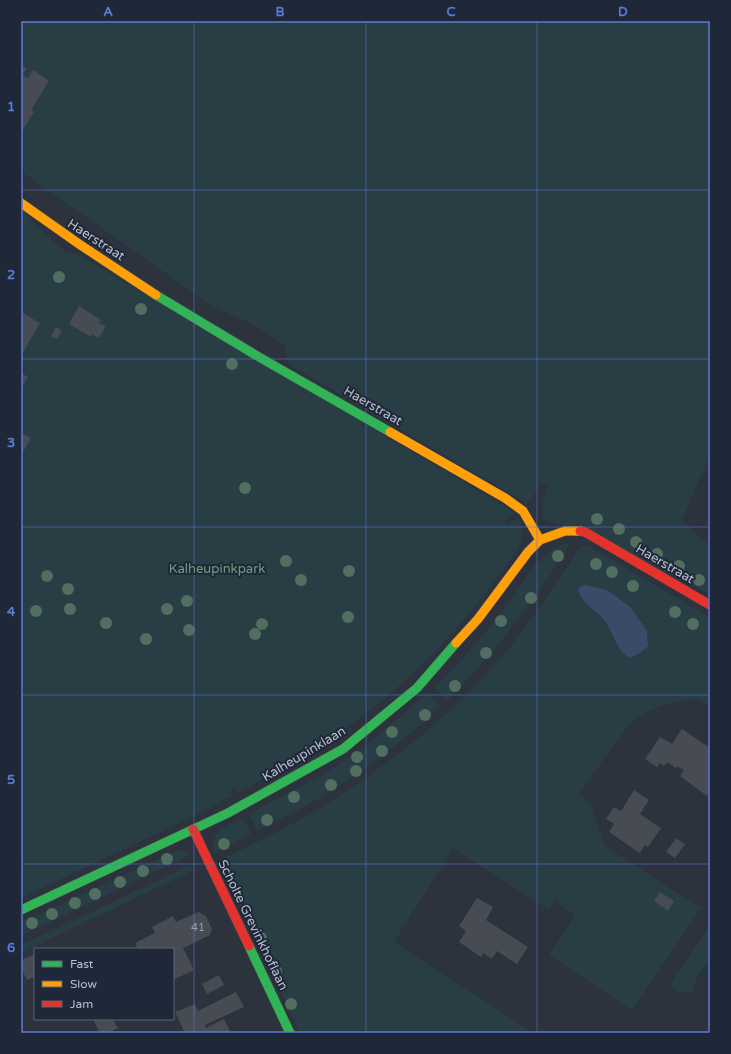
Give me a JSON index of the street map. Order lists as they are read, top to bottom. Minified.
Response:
{"streets":{"street":["Haerstraat","Kalheupinklaan","Scholte Grevinkhoflaan"]},"crossings":[["Haerstraat","Kalheupinklaan"],["Kalheupinklaan","Scholte Grevinkhoflaan"]],"parks":["Kalheupinkpark"],"house_numbers":["41"],"legend":["Fast","Slow","Jam"],"grid":{"columns":["A","B","C","D"],"rows":["1","2","3","4","5","6"]}}
